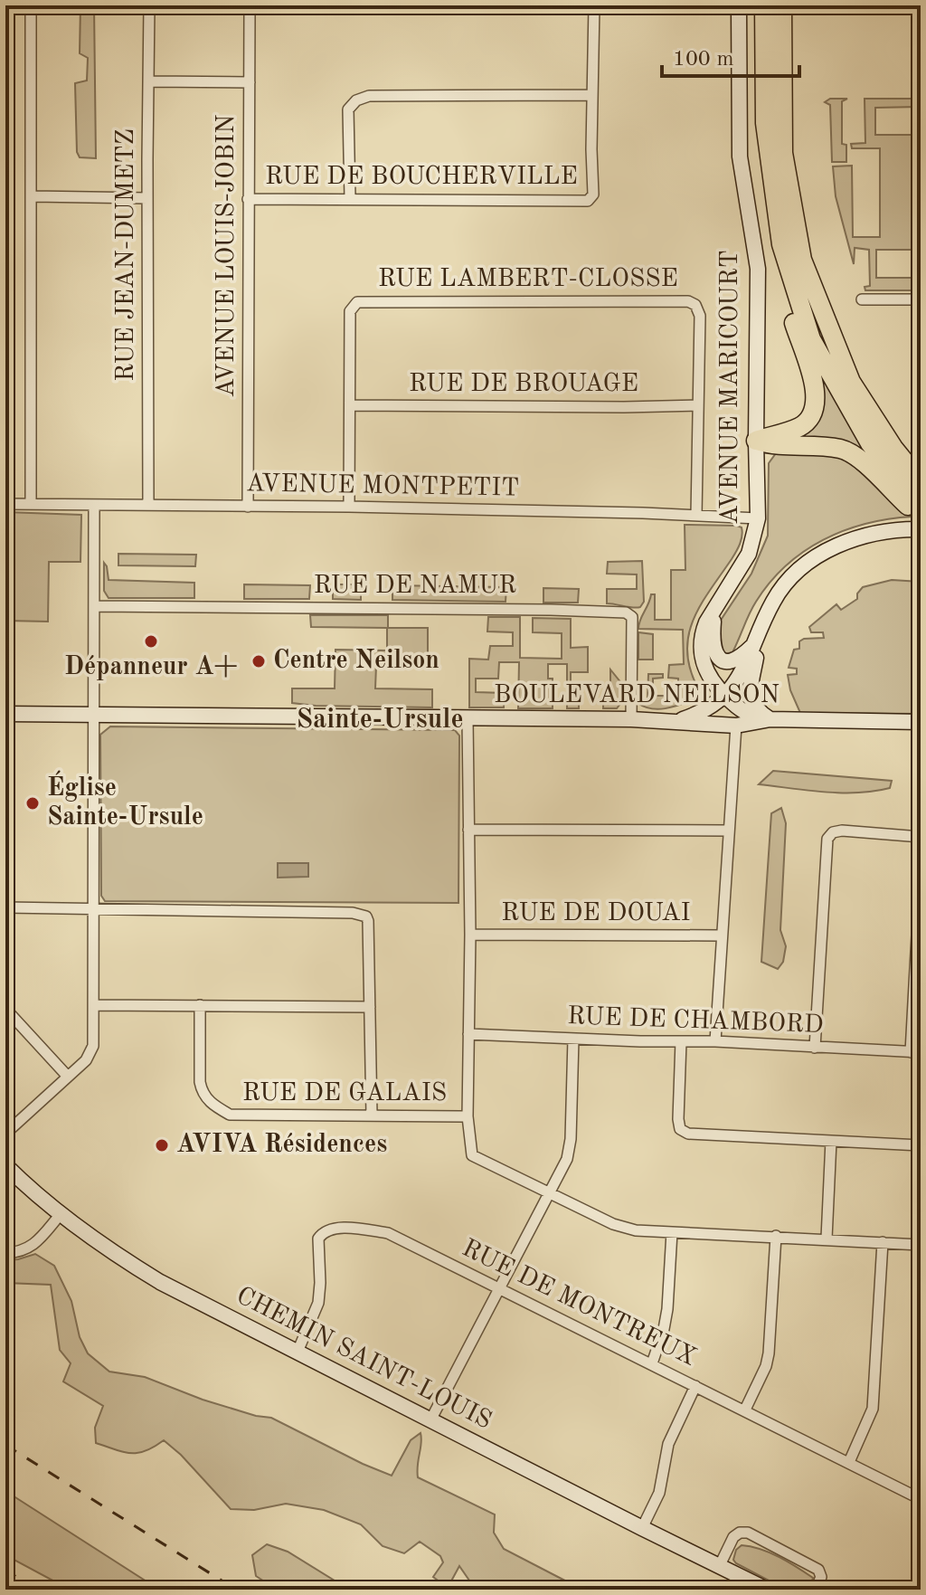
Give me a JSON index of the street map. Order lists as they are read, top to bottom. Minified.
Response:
{"streets":{"street":["RUE DE BOUCHERVILLE","RUE JEAN-DUMETZ","AVENUE LOUIS-JOBIN","RUE LAMBERT-CLOSSE","RUE DE BROUAGE","AVENUE MARICOURT","AVENUE MONTPETIT","RUE DE NAMUR","BOULEVARD NEILSON","RUE DE DOUAI","RUE DE CHAMBORD","RUE DE GALAIS","RUE DE MONTREUX","CHEMIN SAINT-LOUIS"]},"crossings":[["RUE DE BOUCHERVILLE","AVENUE LOUIS-JOBIN"],["RUE JEAN-DUMETZ","AVENUE MONTPETIT"],["AVENUE LOUIS-JOBIN","AVENUE MONTPETIT"],["RUE LAMBERT-CLOSSE","RUE DE BROUAGE"],["RUE LAMBERT-CLOSSE","AVENUE MONTPETIT"],["AVENUE MARICOURT","AVENUE MONTPETIT"],["AVENUE MARICOURT","BOULEVARD NEILSON"],["RUE DE NAMUR","BOULEVARD NEILSON"],["RUE DE MONTREUX","CHEMIN SAINT-LOUIS"]],"districts":["Sainte-Ursule"],"places":["Dépanneur A+","Centre Neilson","Église Sainte-Ursule","AVIVA Résidences"],"scale_bar":"100 m"}
